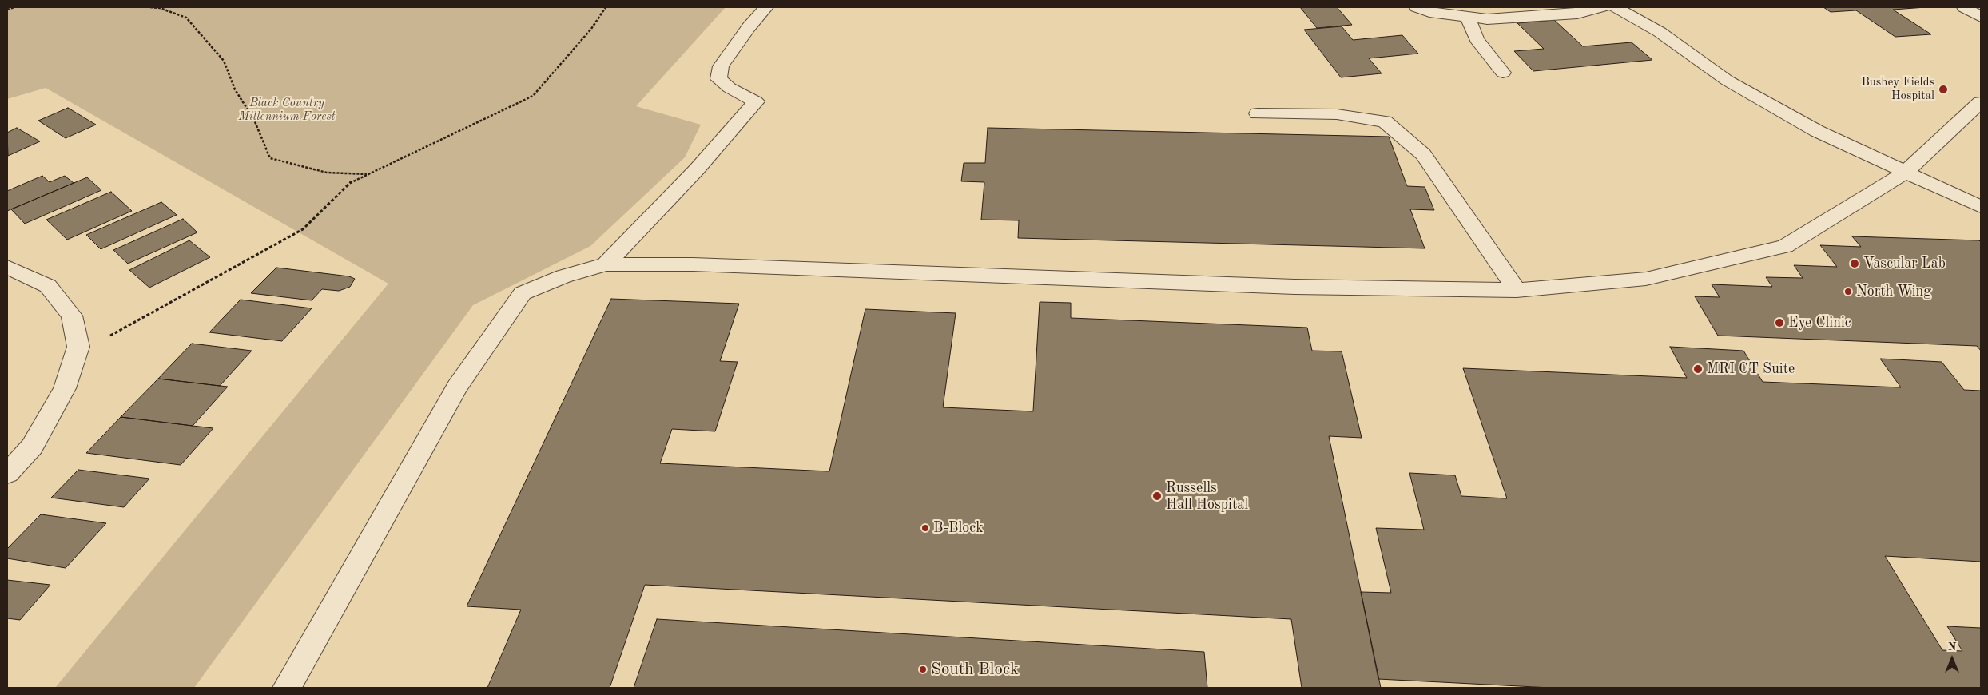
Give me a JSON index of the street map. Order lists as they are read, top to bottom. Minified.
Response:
{"parks":["Black Country Millennium Forest"],"places":["Bushey Fields Hospital","Vascular Lab","North Wing","Eye Clinic","MRI CT Suite","Russells Hall Hospital","B-Block","South Block"],"north":"top"}
